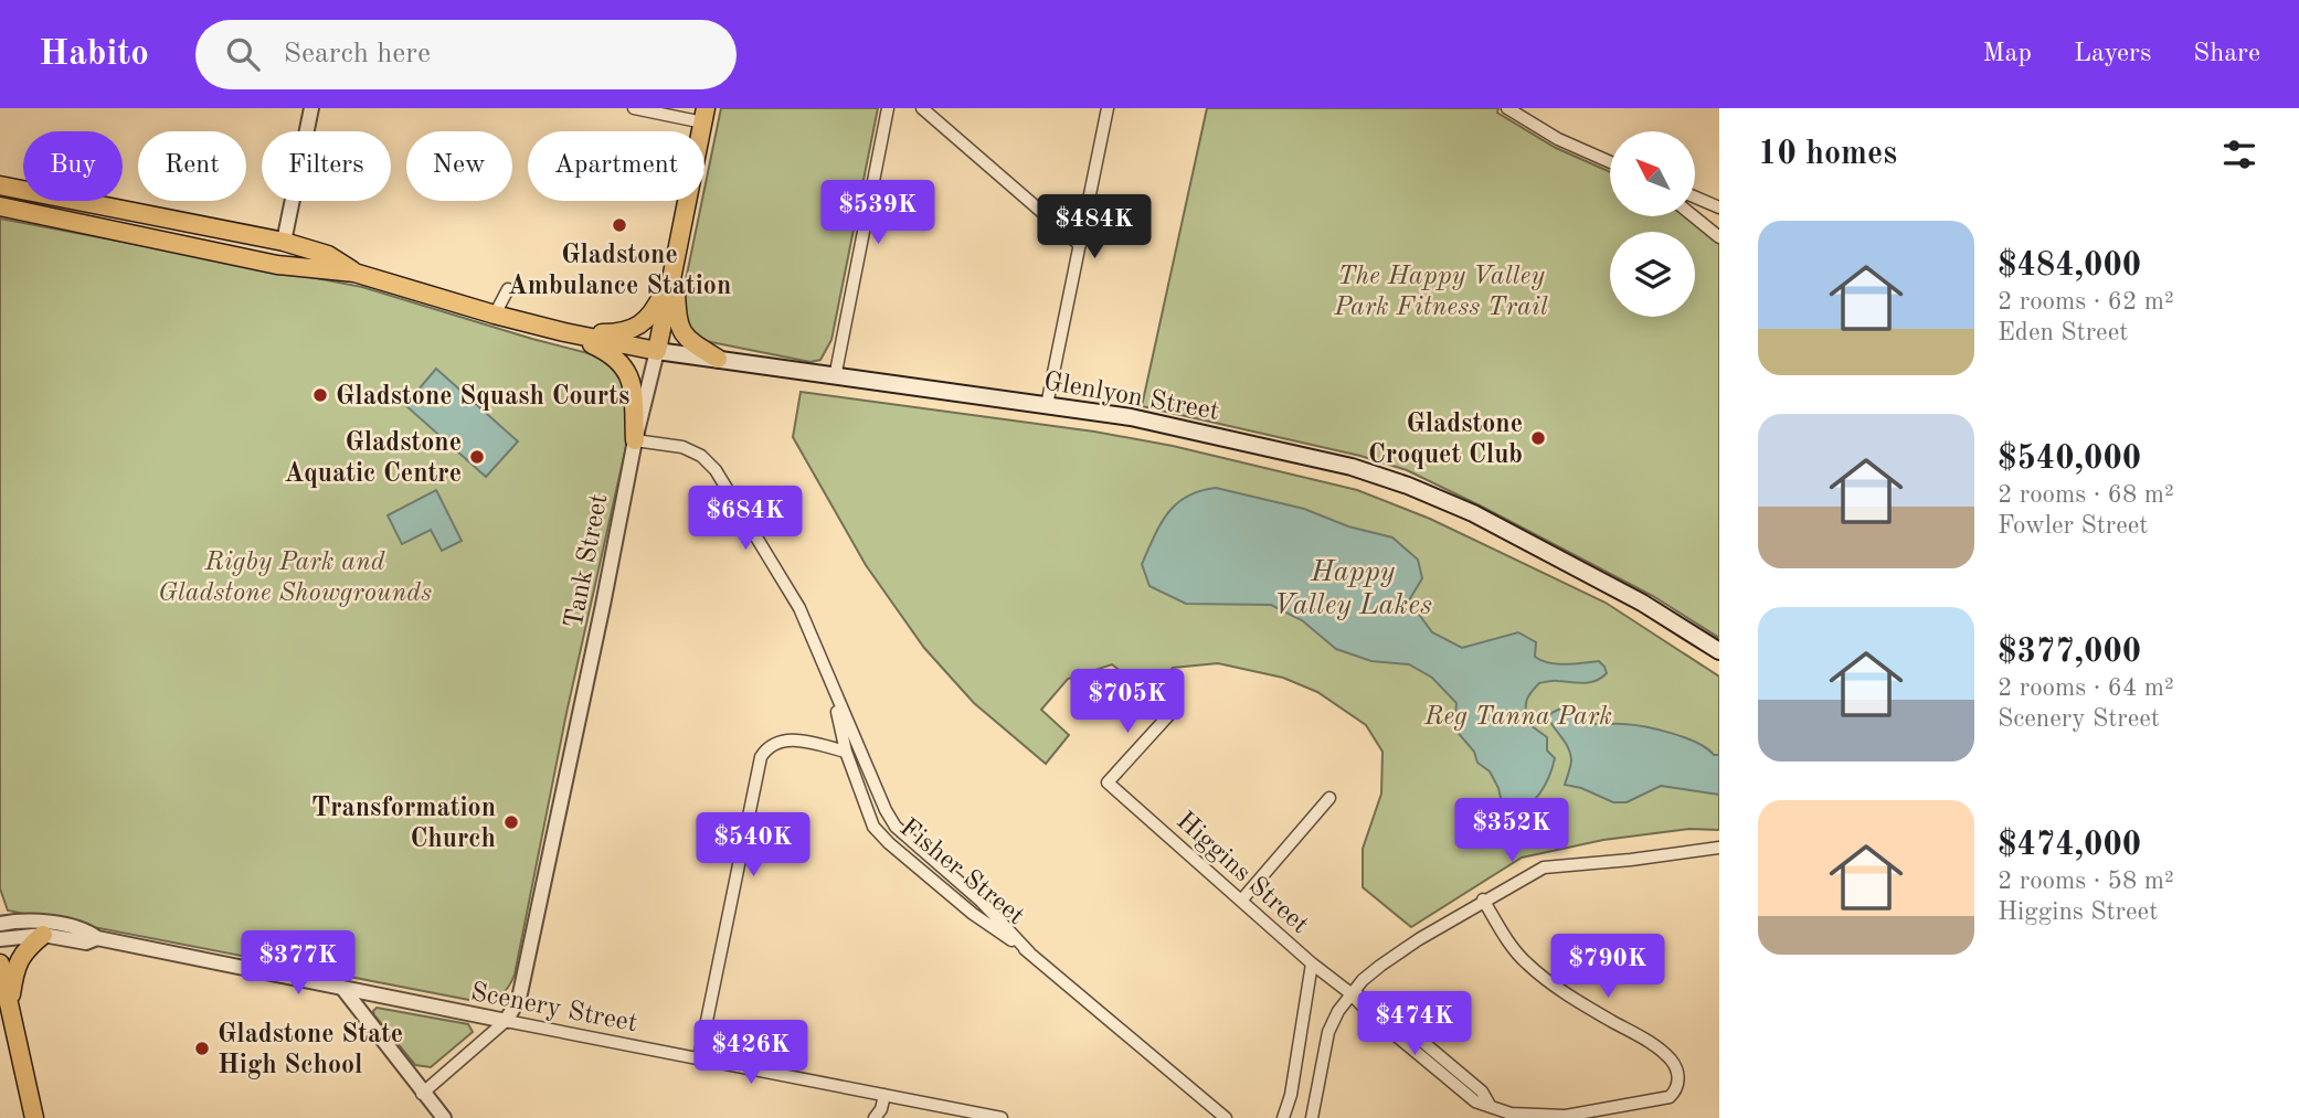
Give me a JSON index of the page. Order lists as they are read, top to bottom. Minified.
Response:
{"streets":{"main road":["Glenlyon Street","Tank Street"],"street":["Fisher Street","Higgins Street","Scenery Street"]},"crossings":[["Glenlyon Street","Tank Street"],["Tank Street","Fisher Street"],["Tank Street","Scenery Street"]],"water":["Happy Valley Lakes"],"parks":["The Happy Valley Park Fitness Trail","Rigby Park and Gladstone Showgrounds","Reg Tanna Park"],"places":["Gladstone Ambulance Station","Gladstone Squash Courts","Gladstone Croquet Club","Gladstone Aquatic Centre","Transformation Church","Gladstone State High School"],"north":"top left","page":{"header":"Habito","search":"Search here","nav":["Map","Layers","Share"],"heading":"10 homes","chip":["Buy","Rent","Filters","New","Apartment"],"price":["$539K","$484K","$684K","$705K","$352K","$540K","$377K","$790K","$474K","$426K"],"list":[{"name":"$484,000","note":"2 rooms · 62 m² · Eden Street"},{"name":"$540,000","note":"2 rooms · 68 m² · Fowler Street"},{"name":"$377,000","note":"2 rooms · 64 m² · Scenery Street"},{"name":"$474,000","note":"2 rooms · 58 m² · Higgins Street"}]}}
